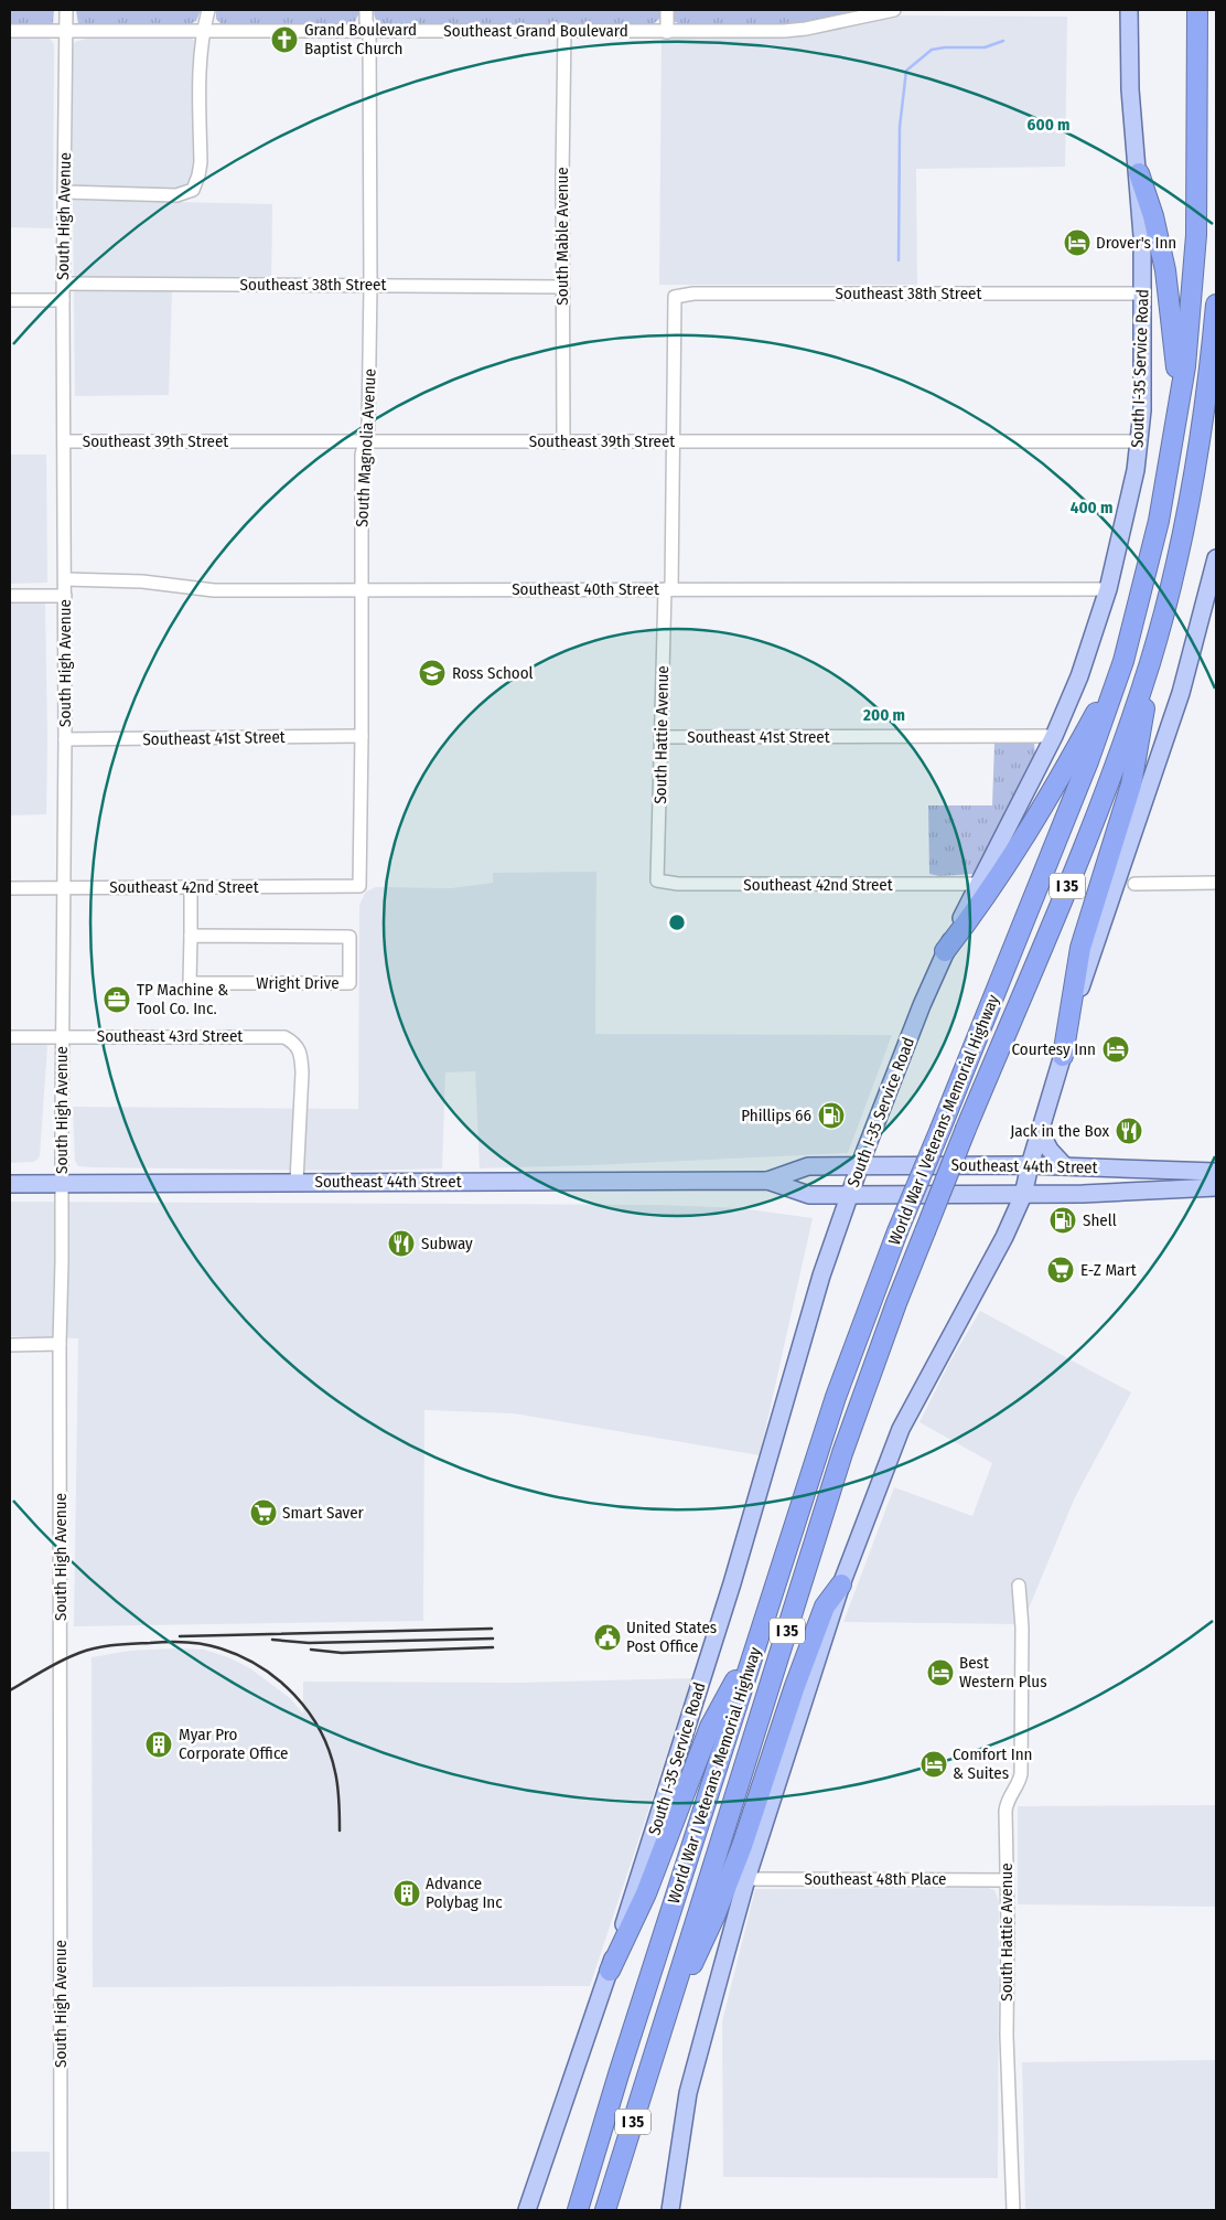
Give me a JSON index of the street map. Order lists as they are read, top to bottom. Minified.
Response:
{"streets":{"highway":["I 35","World War I Veterans Memorial Highway"],"main road":["South I-35 Service Road","Southeast 44th Street"],"street":["Southeast Grand Boulevard","South High Avenue","South Mable Avenue","Southeast 38th Street","Southeast 39th Street","South Magnolia Avenue","Southeast 40th Street","South Hattie Avenue","Southeast 41st Street","Southeast 42nd Street","Wright Drive","Southeast 43rd Street","Southeast 48th Place"]},"crossings":[["Southeast Grand Boulevard","South High Avenue"],["Southeast Grand Boulevard","South Mable Avenue"],["Southeast Grand Boulevard","South Magnolia Avenue"],["South High Avenue","Southeast 38th Street"],["South High Avenue","Southeast 39th Street"],["South High Avenue","Southeast 40th Street"],["South High Avenue","Southeast 41st Street"],["South High Avenue","Southeast 42nd Street"],["South High Avenue","Southeast 43rd Street"],["South High Avenue","Southeast 44th Street"],["South Mable Avenue","Southeast 38th Street"],["South Mable Avenue","Southeast 39th Street"],["Southeast 38th Street","South I-35 Service Road"],["Southeast 38th Street","South Magnolia Avenue"],["Southeast 38th Street","South Hattie Avenue"],["South I-35 Service Road","Southeast 39th Street"],["South I-35 Service Road","Southeast 40th Street"],["South I-35 Service Road","Southeast 41st Street"],["South I-35 Service Road","Southeast 42nd Street"],["South I-35 Service Road","Southeast 44th Street"],["Southeast 39th Street","South Magnolia Avenue"],["Southeast 39th Street","South Hattie Avenue"],["South Magnolia Avenue","Southeast 40th Street"],["South Magnolia Avenue","Southeast 41st Street"],["South Magnolia Avenue","Southeast 42nd Street"],["Southeast 40th Street","South Hattie Avenue"],["South Hattie Avenue","Southeast 41st Street"],["South Hattie Avenue","Southeast 42nd Street"],["South Hattie Avenue","Southeast 48th Place"],["Southeast 42nd Street","Wright Drive"],["Southeast 43rd Street","Southeast 44th Street"]],"places":{"church":["Grand Boulevard Baptist Church"],"hotel":["Drover's Inn","Courtesy Inn","Best Western Plus","Comfort Inn & Suites"],"school or university":["Ross School"],"office":["TP Machine & Tool Co. Inc."],"fuel station":["Phillips 66","Shell"],"restaurant":["Jack in the Box","Subway"],"supermarket":["E-Z Mart","Smart Saver"],"public building":["United States Post Office"],"building":["Myar Pro Corporate Office","Advance Polybag Inc"]},"rings":["600 m","400 m","200 m"]}
